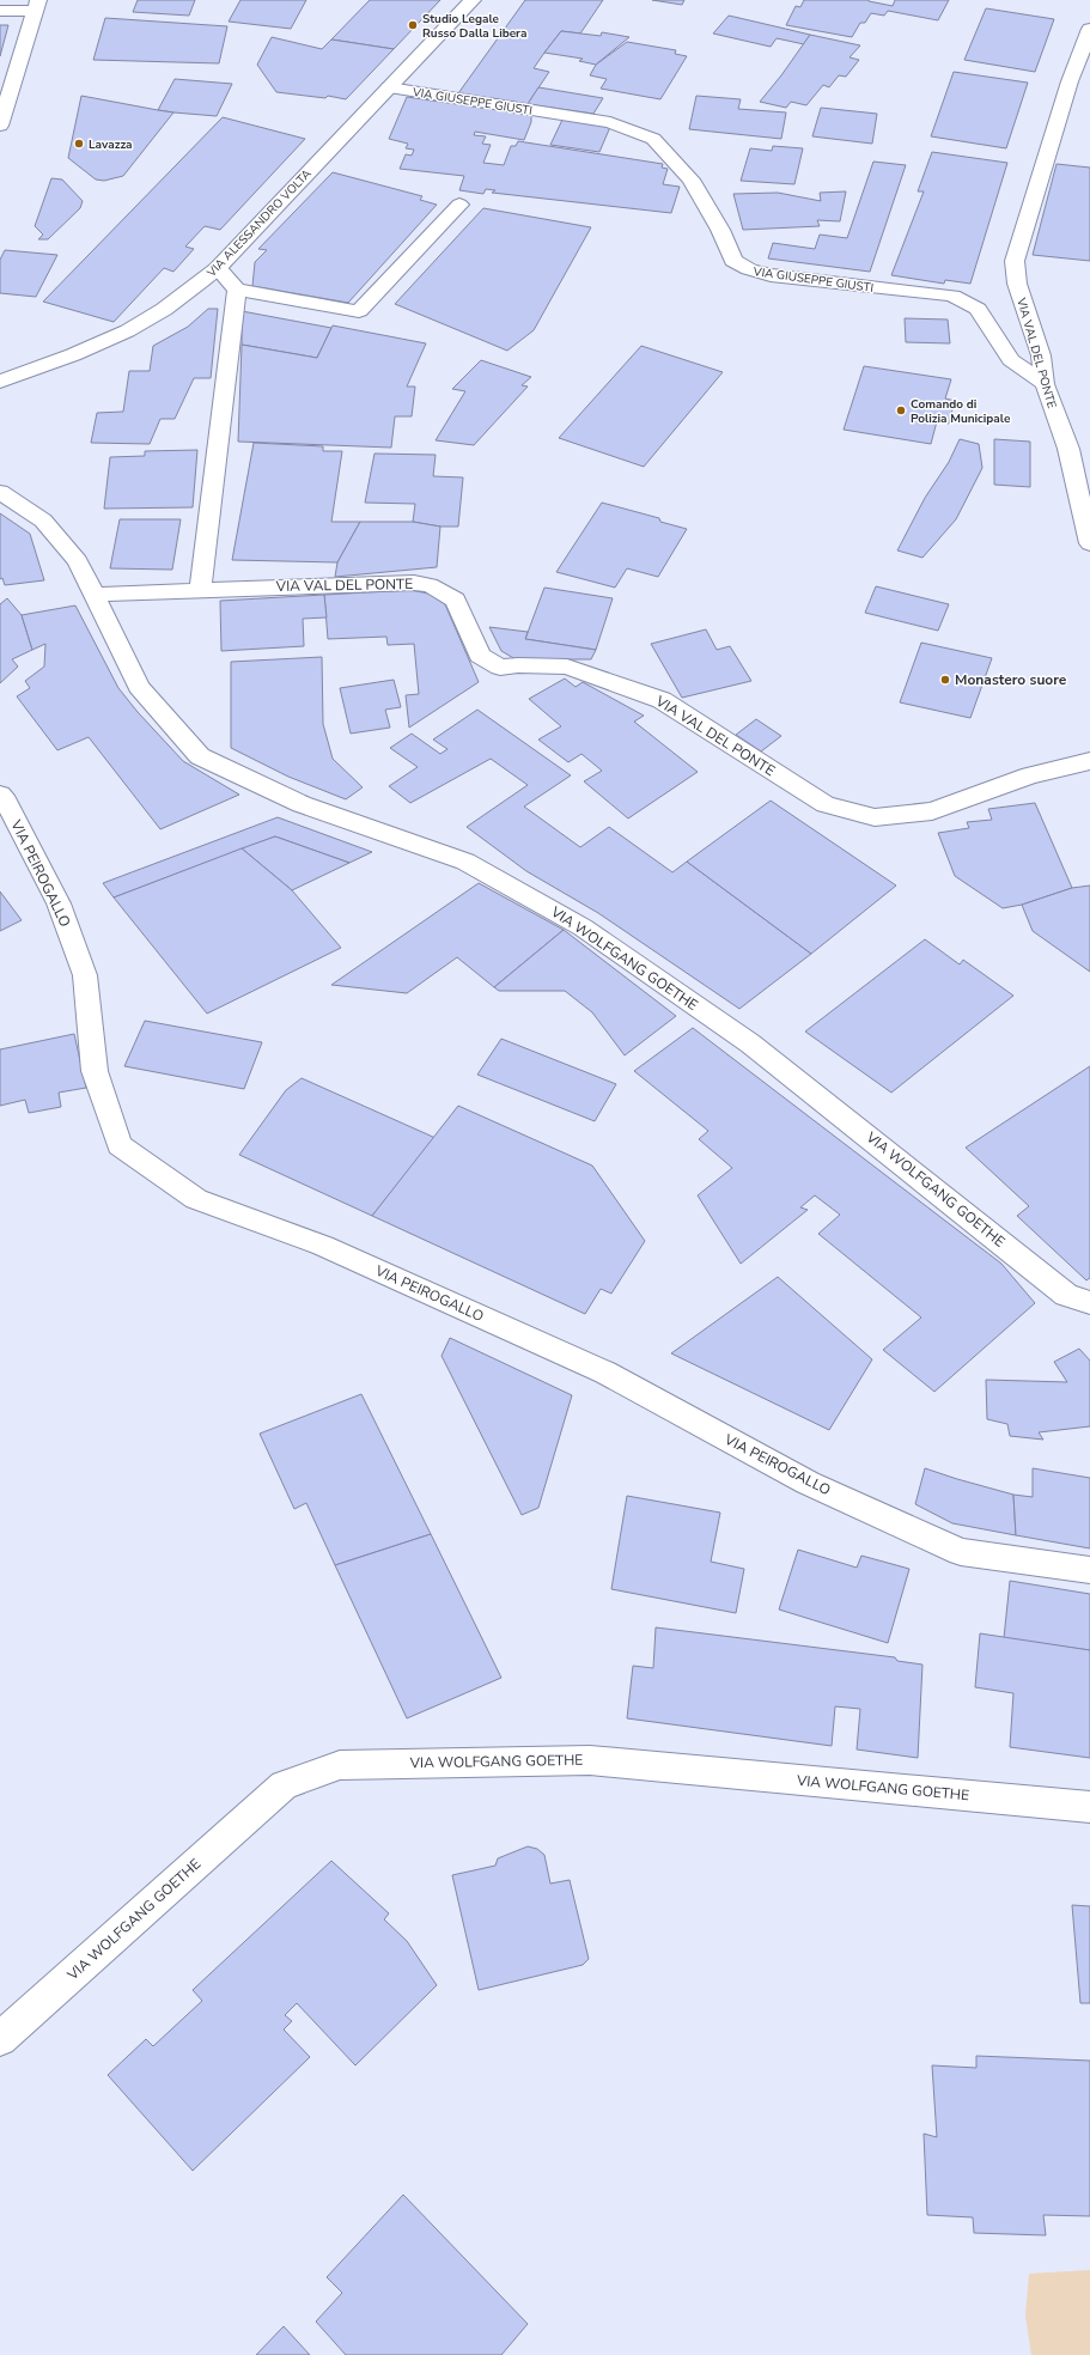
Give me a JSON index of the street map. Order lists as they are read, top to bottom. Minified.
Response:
{"streets":{"street":["VIA GIUSEPPE GIUSTI","VIA ALESSANDRO VOLTA","VIA VAL DEL PONTE","VIA PEIROGALLO","VIA WOLFGANG GOETHE"]},"crossings":[["VIA GIUSEPPE GIUSTI","VIA ALESSANDRO VOLTA"],["VIA GIUSEPPE GIUSTI","VIA VAL DEL PONTE"],["VIA VAL DEL PONTE","VIA WOLFGANG GOETHE"]],"places":["Studio Legale Russo Dalla Libera","Lavazza","Comando di Polizia Municipale","Monastero suore"]}
